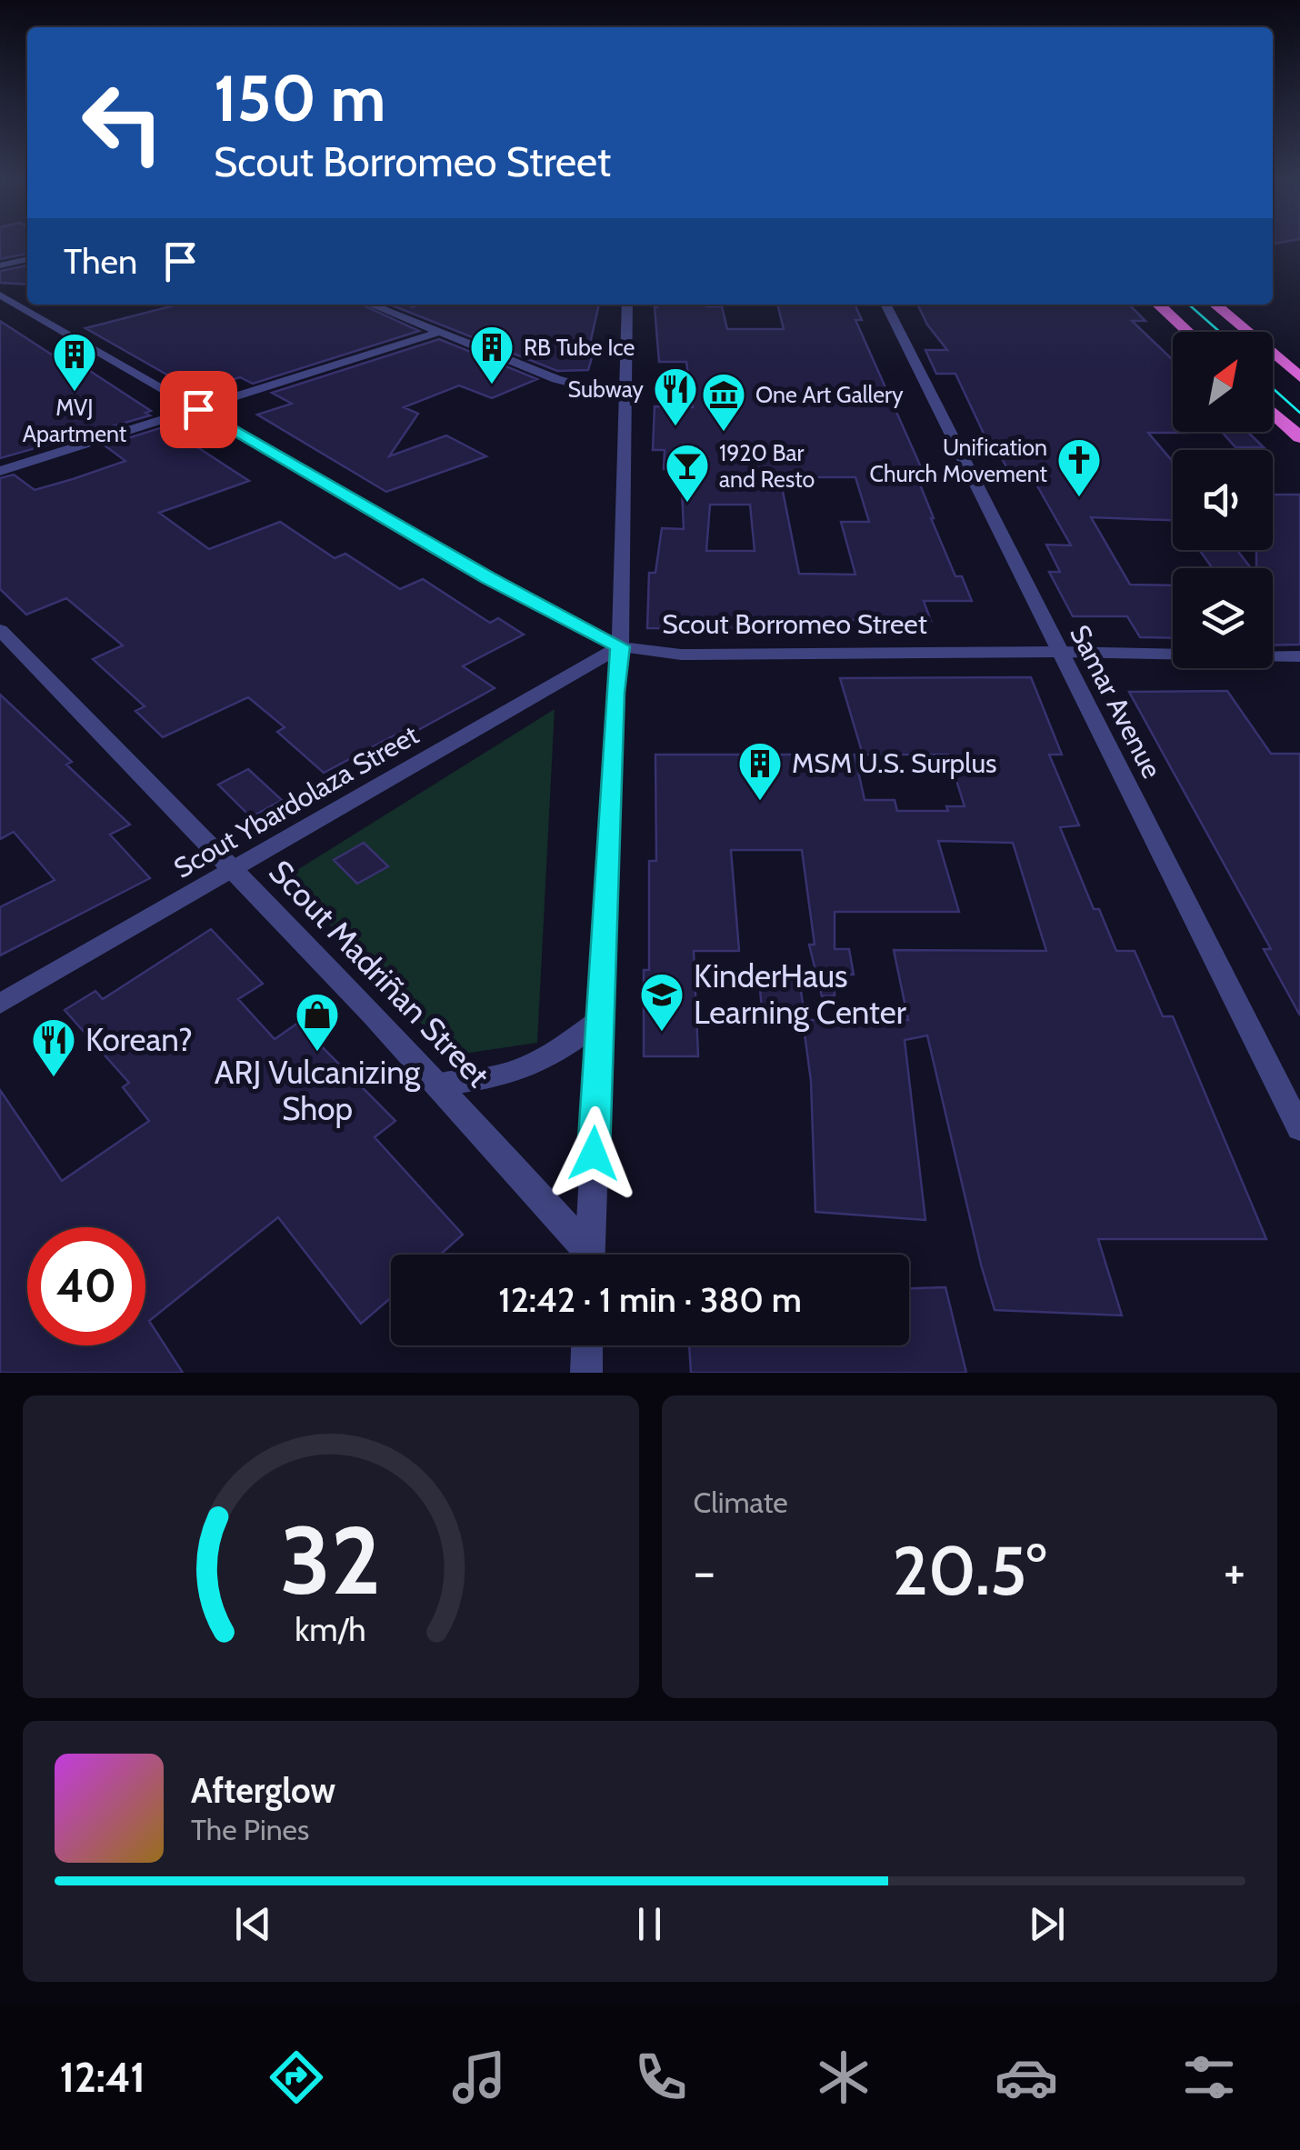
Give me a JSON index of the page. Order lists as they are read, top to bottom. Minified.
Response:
{"streets":{"street":["Scout Borromeo Street","Samar Avenue","Scout Ybardolaza Street","Scout Madriñan Street"]},"crossings":[["Scout Borromeo Street","Samar Avenue"],["Scout Borromeo Street","Scout Ybardolaza Street"],["Scout Ybardolaza Street","Scout Madriñan Street"]],"places":{"building":["RB Tube Ice","MVJ Apartment","MSM U.S. Surplus"],"restaurant":["Subway","Korean?"],"museum":["One Art Gallery"],"church":["Unification Church Movement"],"bar":["1920 Bar and Resto"],"school or university":["KinderHaus Learning Center"],"shop":["ARJ Vulcanizing Shop"]},"north":"top right","page":{"turn":["150 m","Scout Borromeo Street"],"then":"Then","limit":"40","trip":"12:42 · 1 min · 380 m","tile":"Climate","heat":["−","20.5°","+"],"song":["Afterglow","The Pines"],"tabs":"12:41","gauge":["32","km/h"]}}
